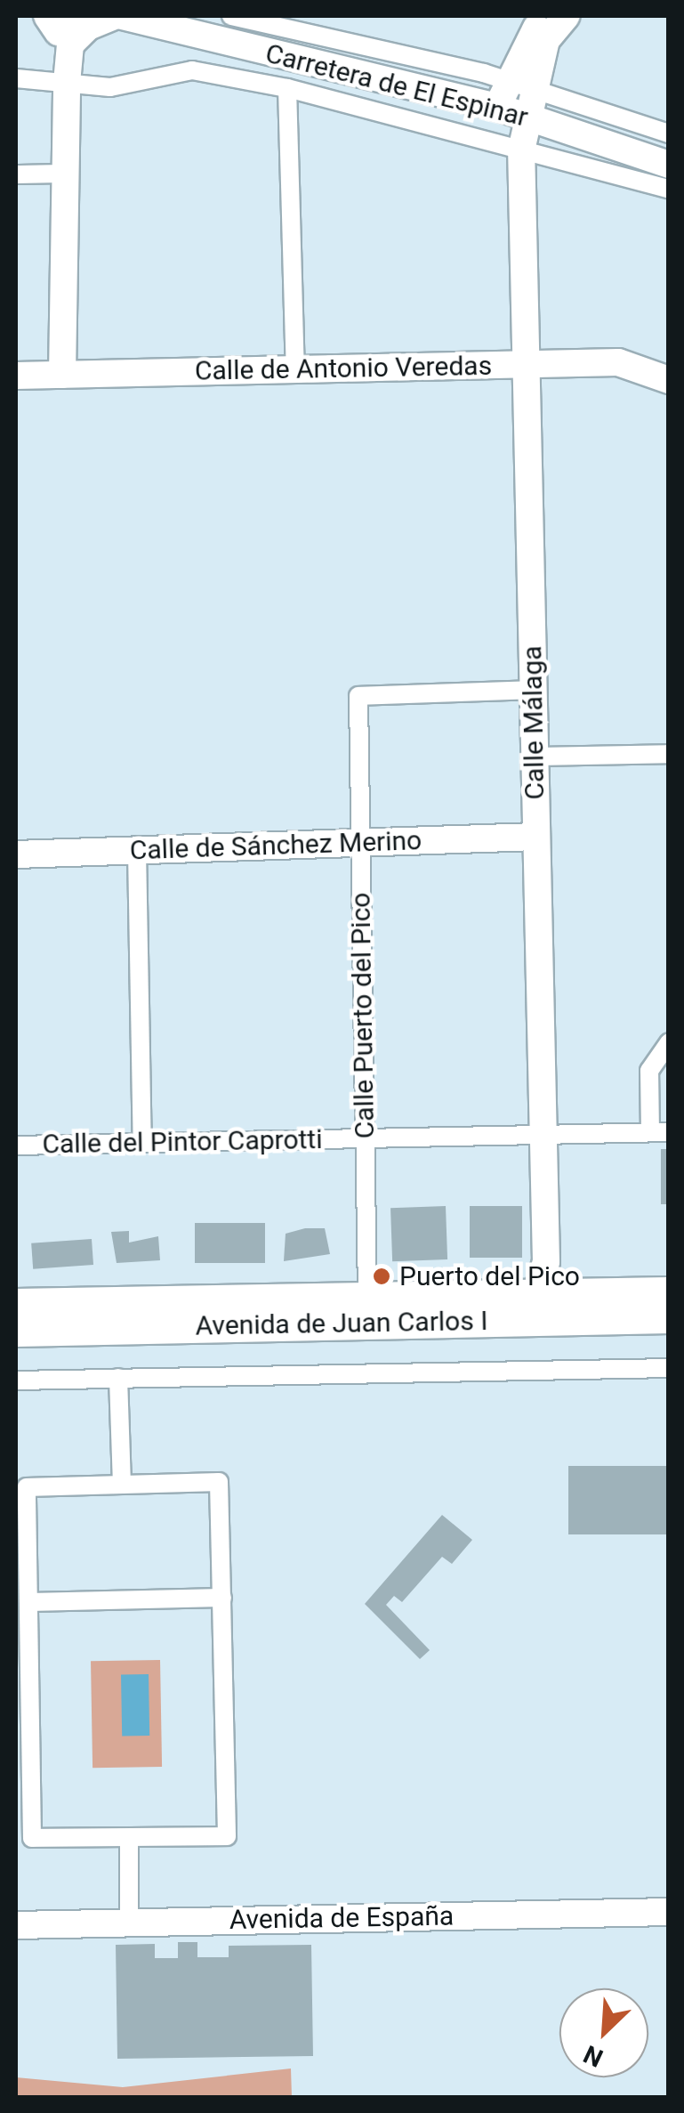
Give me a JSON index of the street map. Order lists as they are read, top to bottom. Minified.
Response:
{"streets":{"highway":["Avenida de Juan Carlos I"],"street":["Carretera de El Espinar","Calle de Antonio Veredas","Calle Málaga","Calle de Sánchez Merino","Calle Puerto del Pico","Calle del Pintor Caprotti","Avenida de España"]},"crossings":[["Carretera de El Espinar","Calle Málaga"],["Calle de Antonio Veredas","Calle Málaga"],["Calle Málaga","Calle de Sánchez Merino"],["Calle Málaga","Calle Puerto del Pico"],["Calle Málaga","Calle del Pintor Caprotti"],["Calle Málaga","Avenida de Juan Carlos I"],["Calle de Sánchez Merino","Calle Puerto del Pico"],["Calle Puerto del Pico","Calle del Pintor Caprotti"],["Calle Puerto del Pico","Avenida de Juan Carlos I"]],"places":["Puerto del Pico"],"north":"bottom left"}
